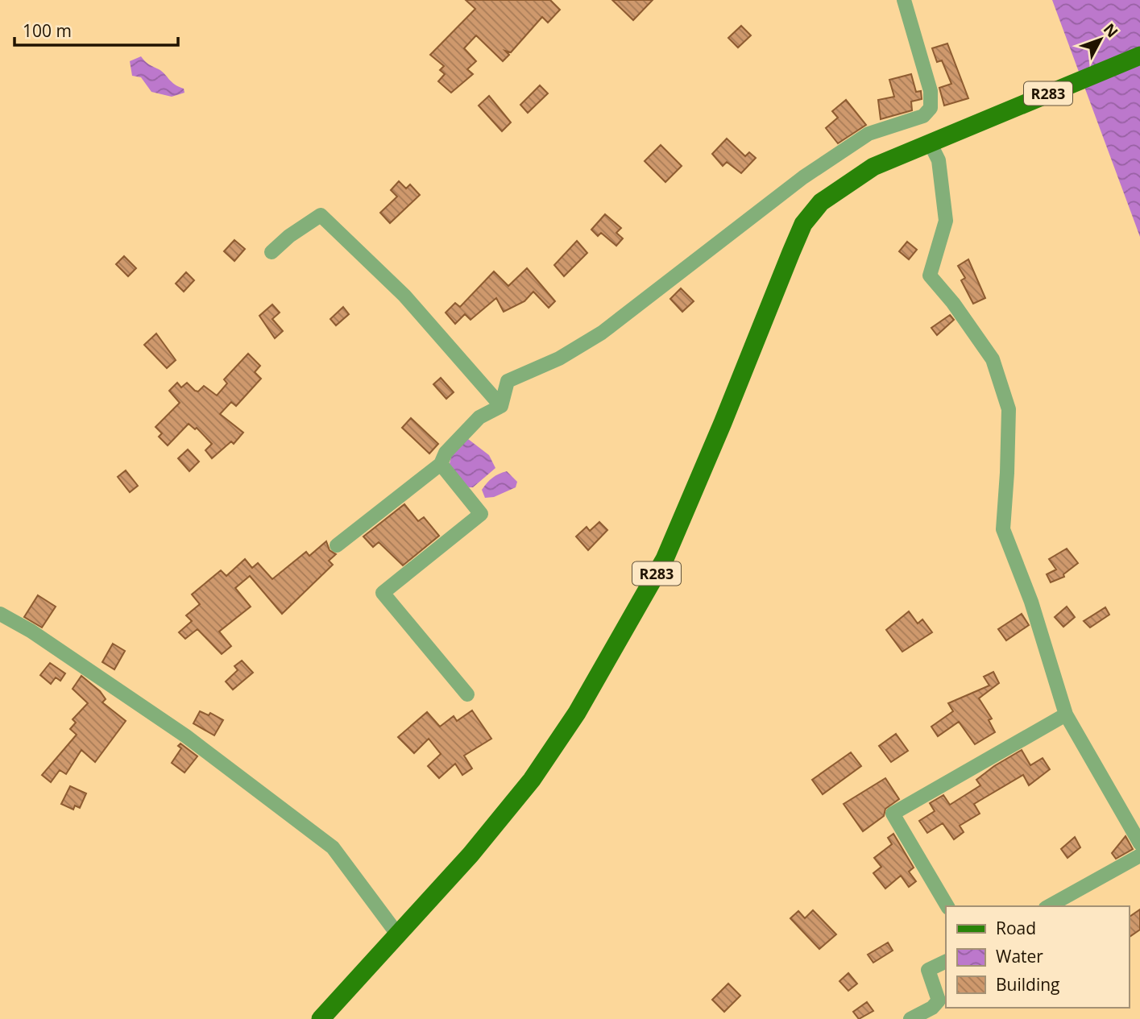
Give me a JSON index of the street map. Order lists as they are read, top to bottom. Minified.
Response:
{"streets":{"main road":["R283"]},"legend":["Road","Water","Building"],"scale_bar":"100 m","north":"top right"}
